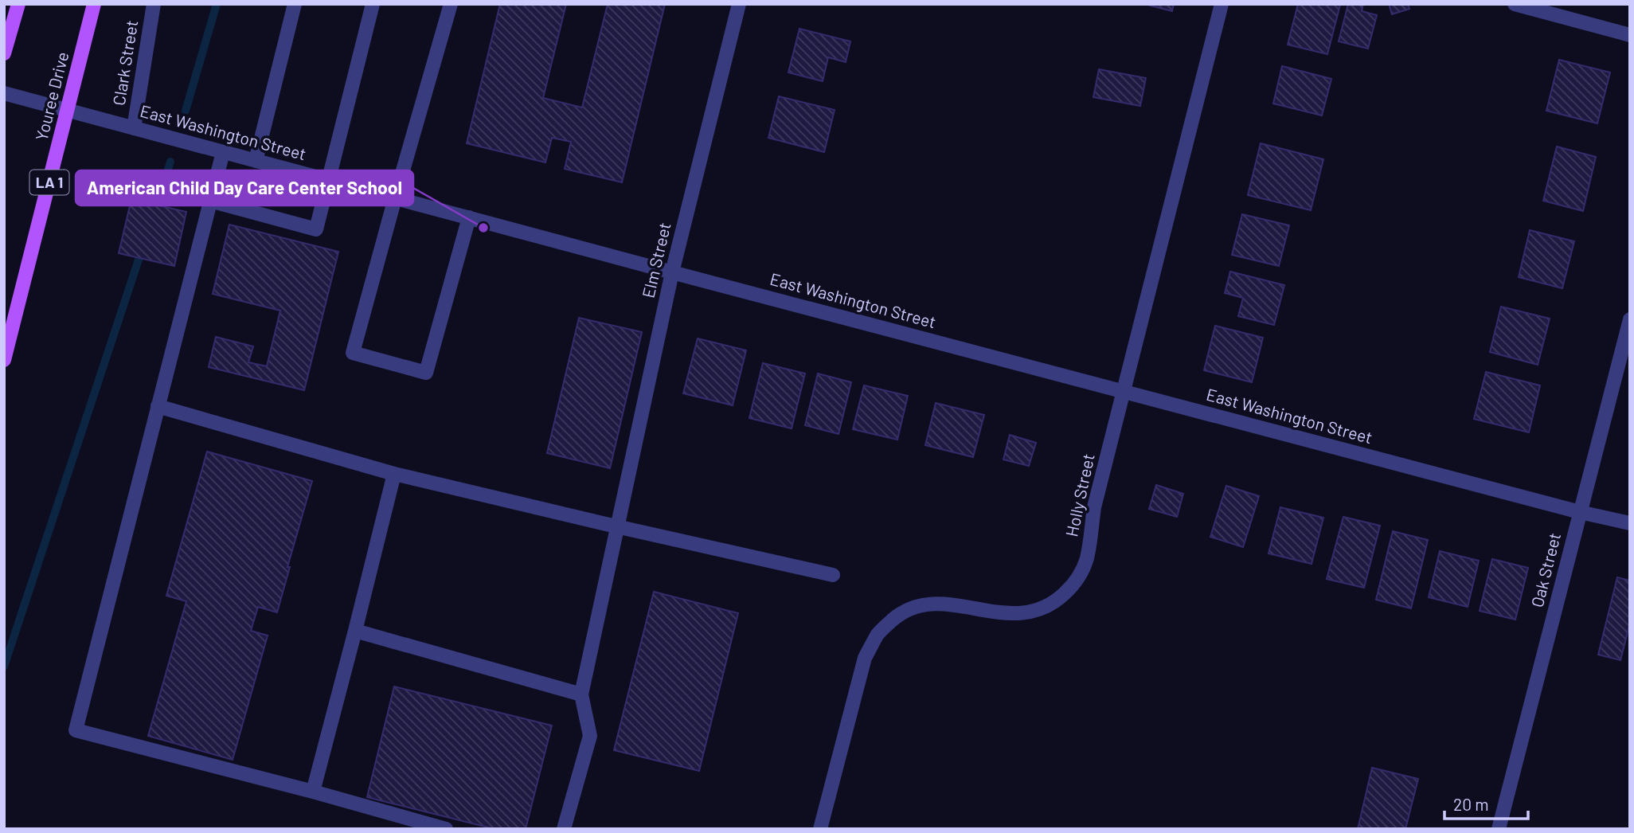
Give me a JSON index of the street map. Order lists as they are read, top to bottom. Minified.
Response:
{"streets":{"main road":["Youree Drive","LA 1"],"street":["Clark Street","East Washington Street","Elm Street","Holly Street","Oak Street"]},"crossings":[["Clark Street","East Washington Street"],["Youree Drive","East Washington Street"],["East Washington Street","Elm Street"],["East Washington Street","Holly Street"],["East Washington Street","Oak Street"]],"places":["American Child Day Care Center School"],"scale_bar":"20 m"}
